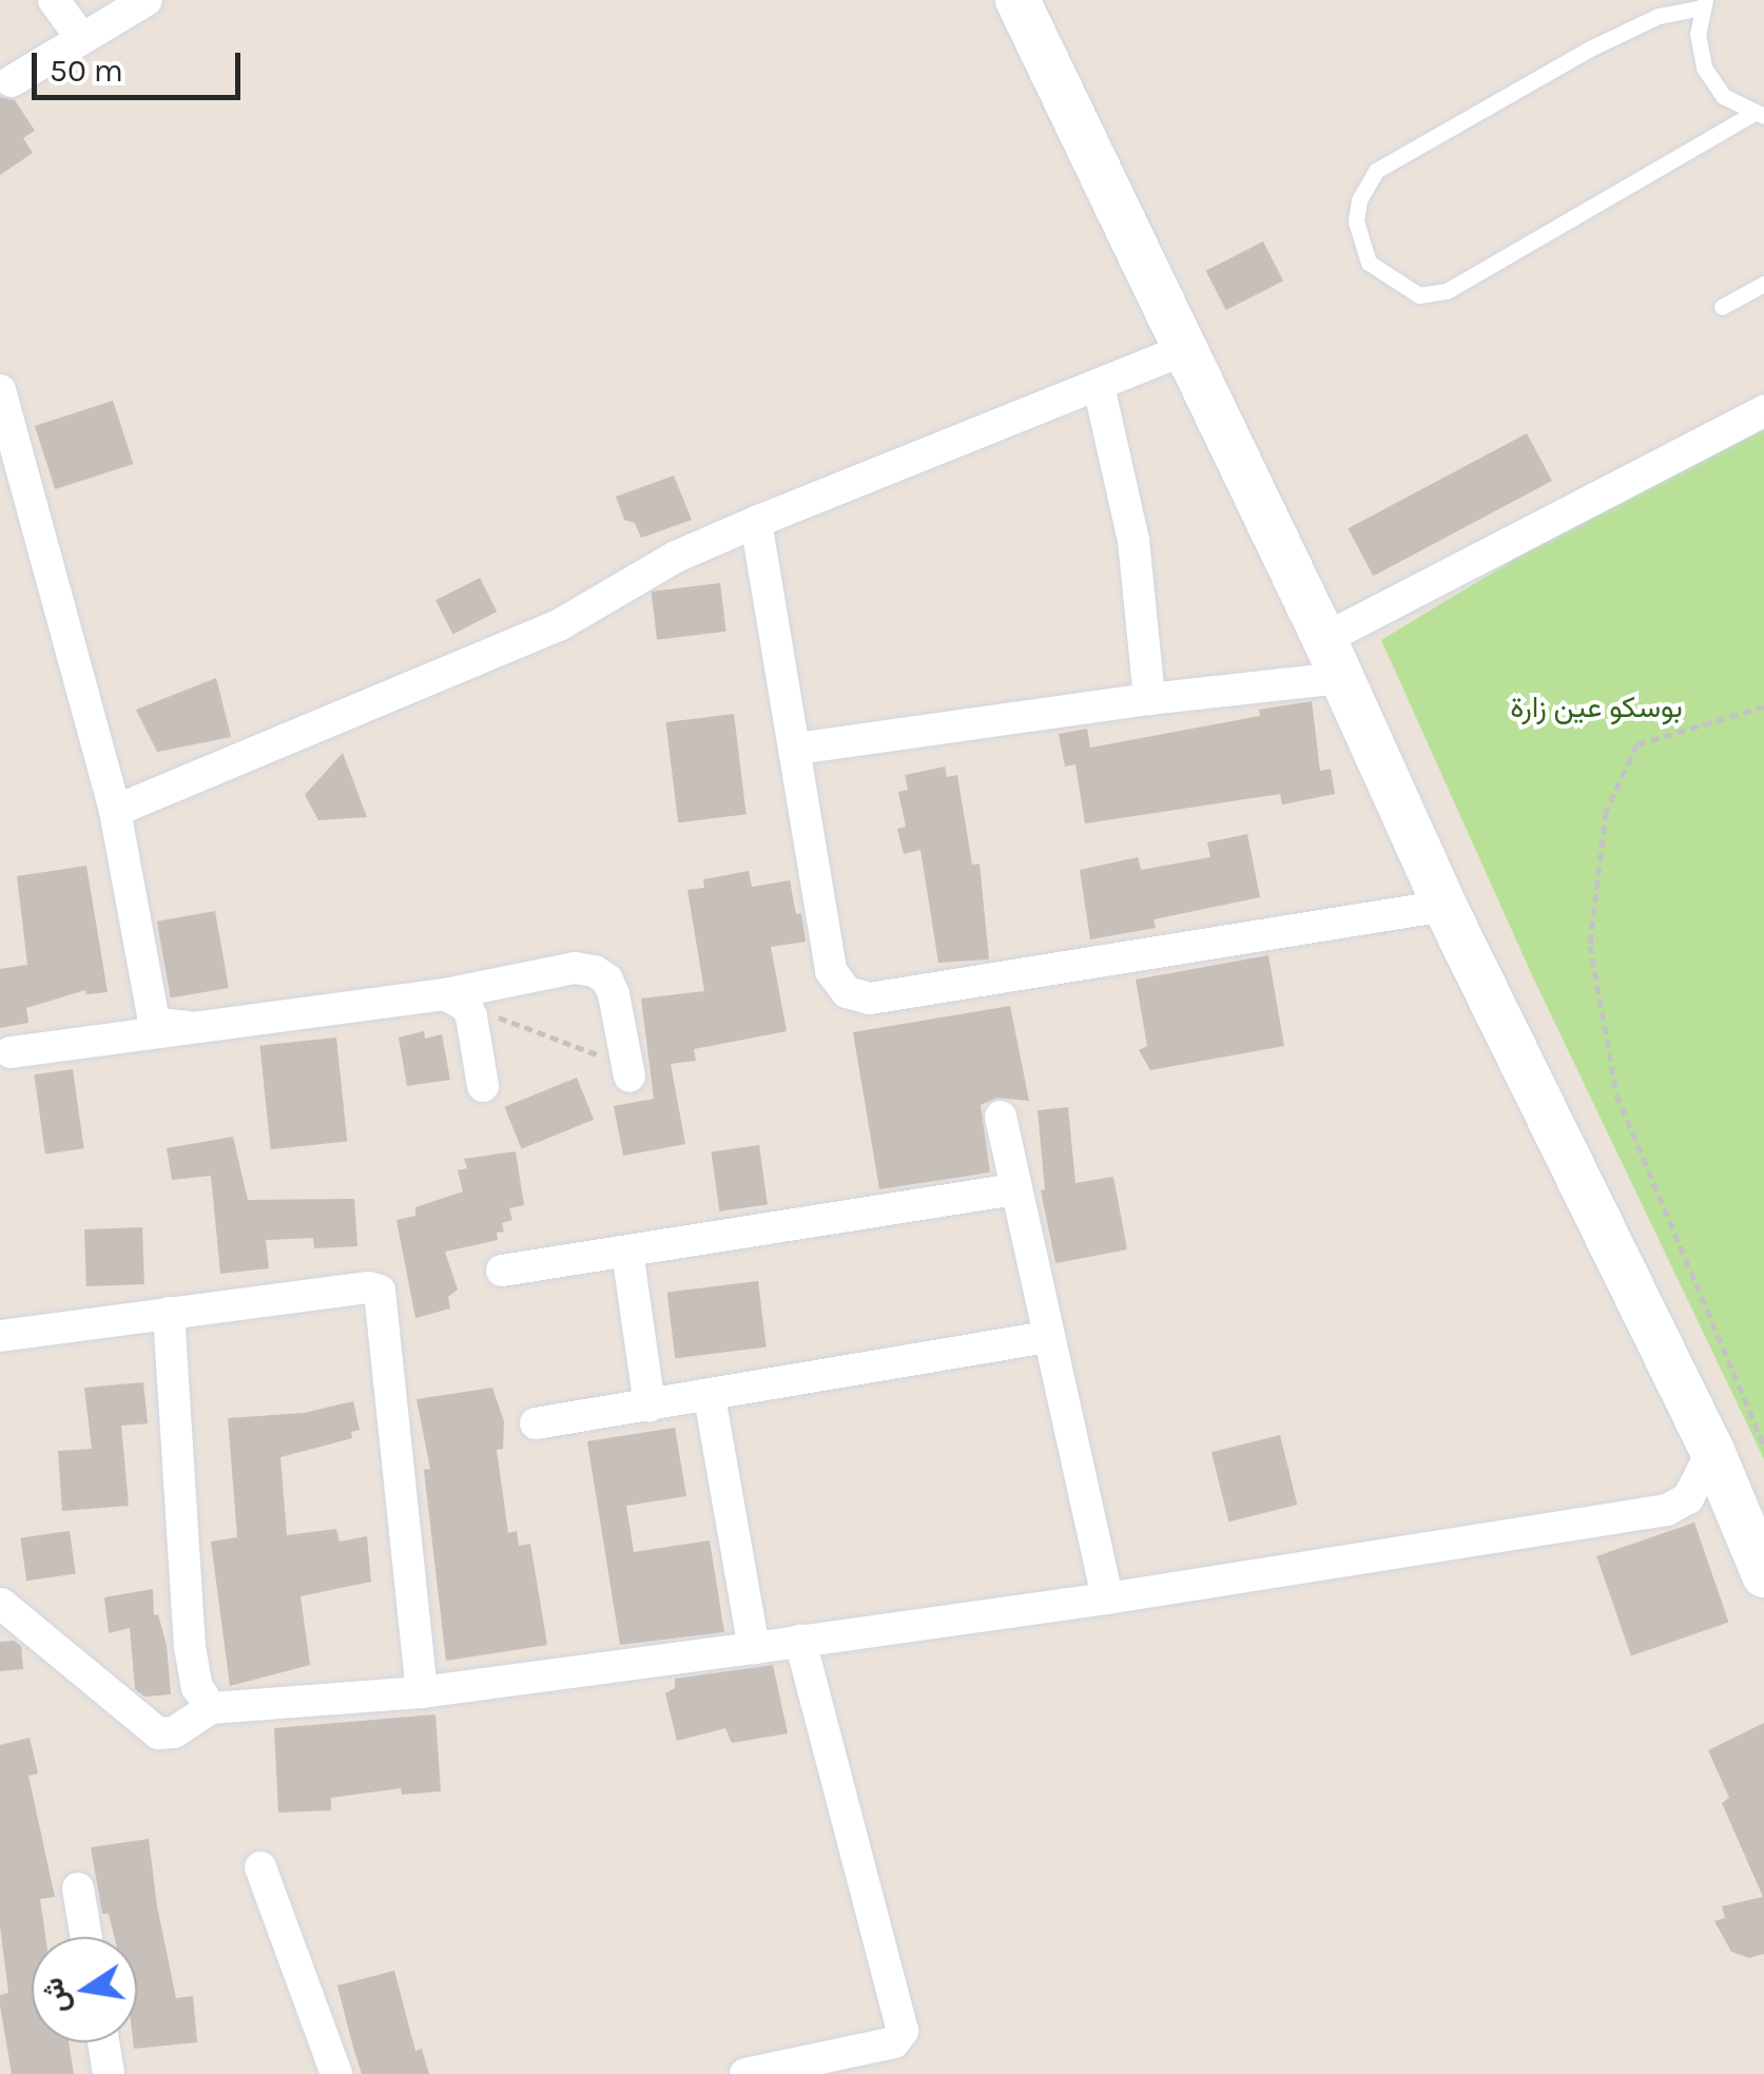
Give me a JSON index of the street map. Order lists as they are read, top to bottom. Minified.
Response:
{"parks":["بوسكو عين زارة"],"scale_bar":"50 m","north":"left"}
